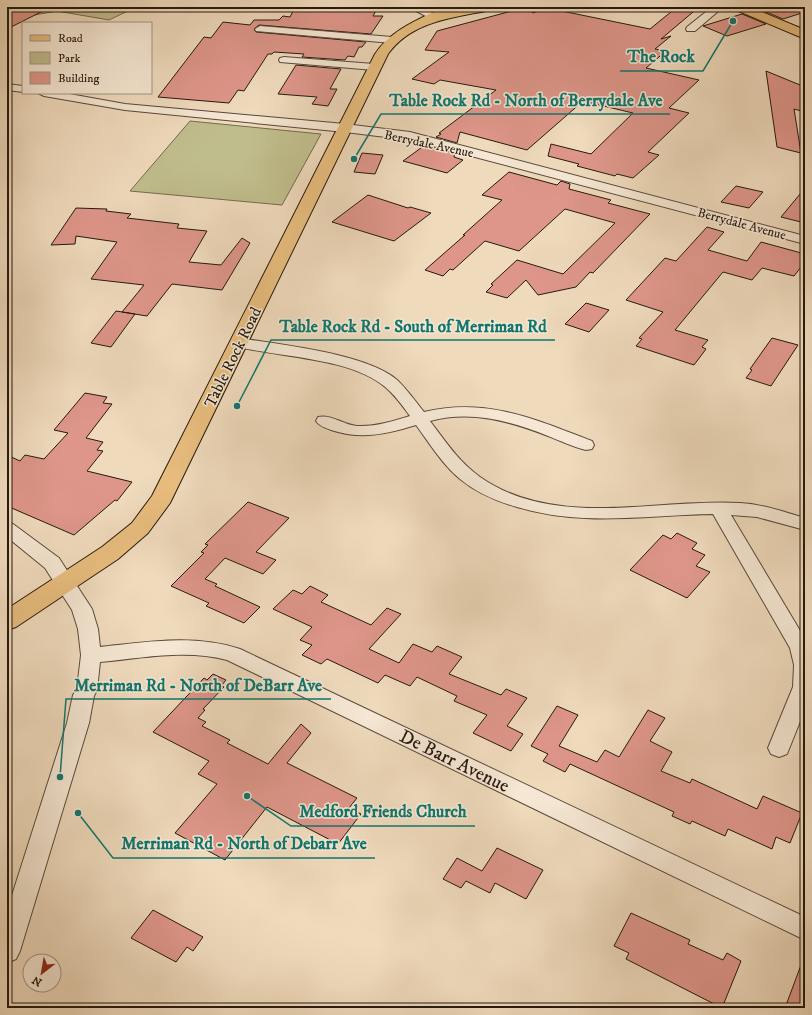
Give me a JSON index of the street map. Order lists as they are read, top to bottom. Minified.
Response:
{"streets":{"main road":["Table Rock Road"],"street":["Berrydale Avenue","De Barr Avenue"]},"crossings":[["Berrydale Avenue","Table Rock Road"]],"places":["The Rock","Table Rock Rd - North of Berrydale Ave","Table Rock Rd - South of Merriman Rd","Merriman Rd - North of DeBarr Ave","Medford Friends Church","Merriman Rd - North of Debarr Ave"],"legend":["Road","Park","Building"],"north":"bottom left"}
